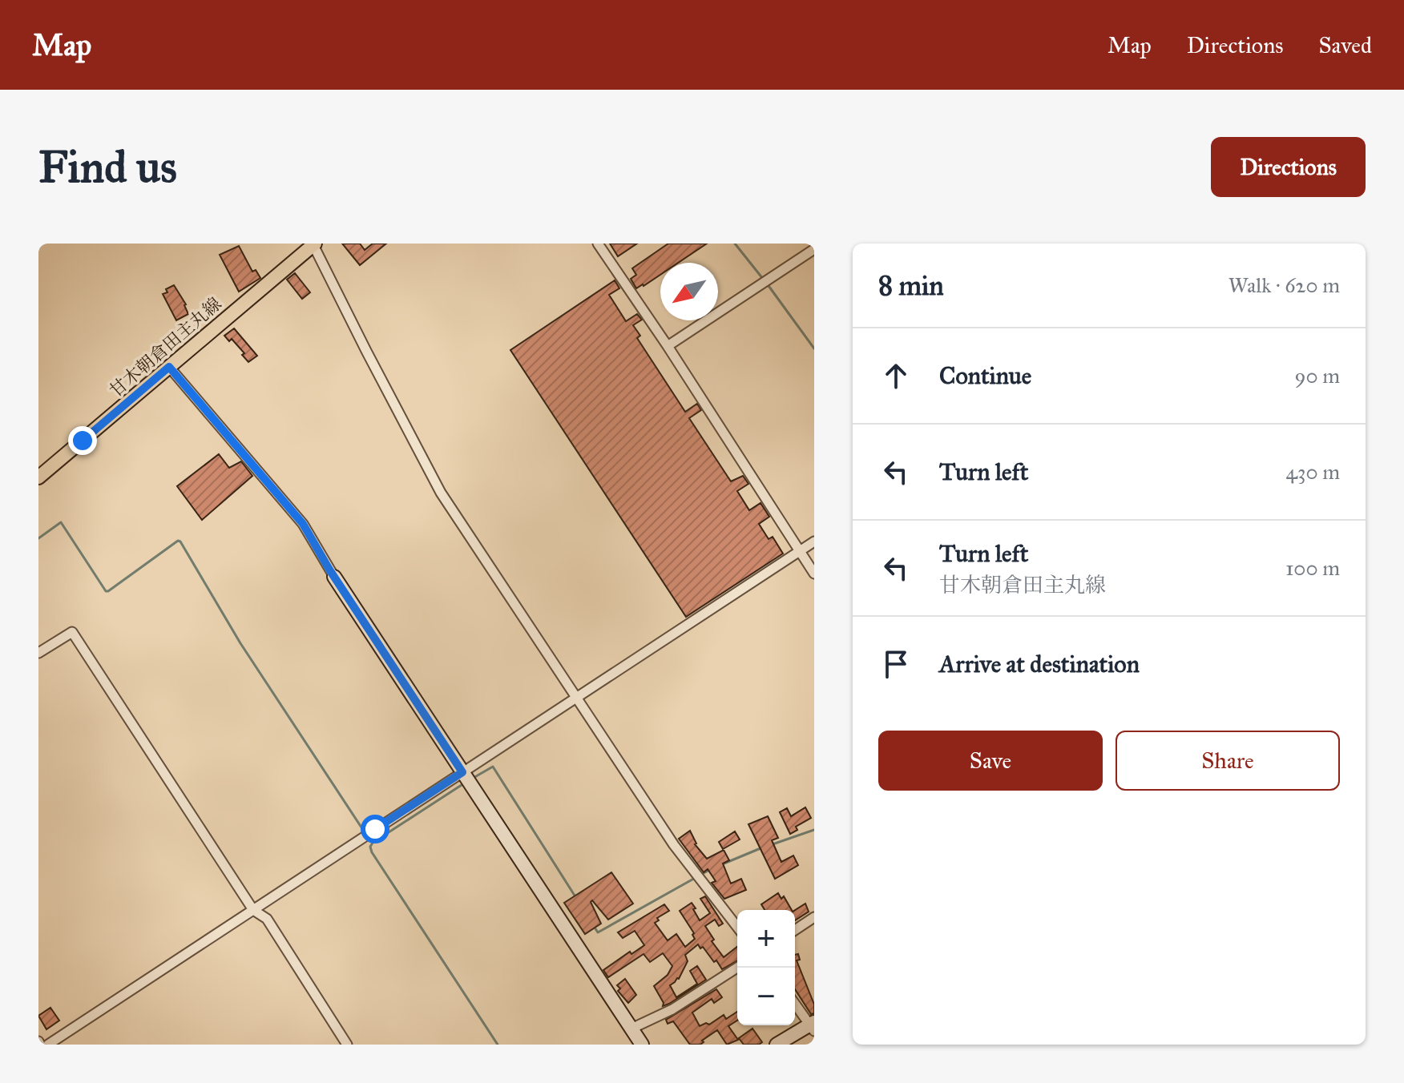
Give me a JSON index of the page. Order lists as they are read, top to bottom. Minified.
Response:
{"streets":{"main road":["甘木朝倉田主丸線"]},"north":"bottom left","page":{"header":"Map","nav":["Map","Directions","Saved"],"buttons":["Directions",["Save","Share"]],"title":"Find us","heading":["8 min","Walk · 620 m"],"list":[["Continue","90 m"],["Turn left","430 m"],["Turn left","甘木朝倉田主丸線","100 m"],"Arrive at destination"],"map_buttons":["+","−"]}}
